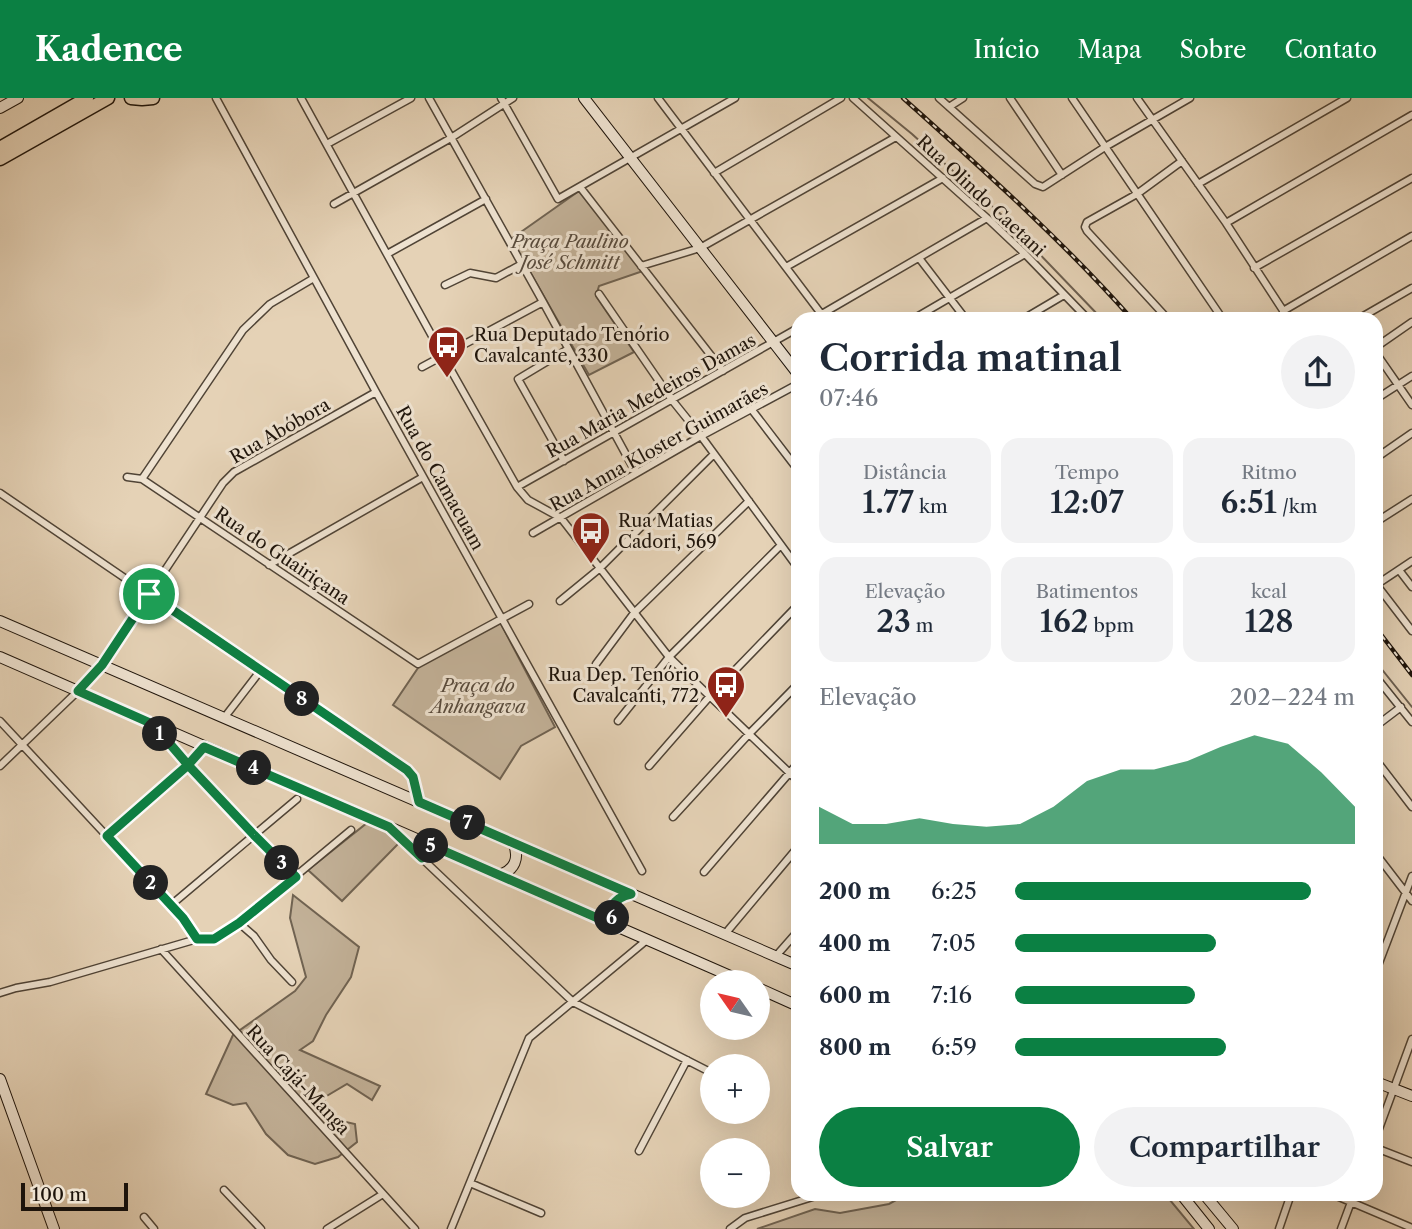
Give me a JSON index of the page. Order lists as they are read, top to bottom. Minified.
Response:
{"streets":{"street":["Rua Olindo Caetani","Rua Maria Medeiros Damas","Rua Abóbora","Rua Anna Kloster Guimarães","Rua do Camacuam","Rua do Guairiçana","Rua Cajá-Manga"]},"crossings":[["Rua Abóbora","Rua do Camacuam"],["Rua Abóbora","Rua do Guairiçana"],["Rua do Camacuam","Rua do Guairiçana"]],"parks":["Praça Paulino José Schmitt","Praça do Anhangava"],"places":{"bus stop":["Rua Deputado Tenório Cavalcante, 330","Rua Matias Cadori, 569","Rua Dep. Tenório Cavalcanti, 772"]},"scale_bar":"100 m","north":"top left","page":{"header":"Kadence","nav":["Início","Mapa","Sobre","Contato"],"heading":["Corrida matinal","07:46"],"stats":[["Distância","1.77 km"],["Tempo","12:07"],["Ritmo","6:51 /km"],["Elevação","23 m"],["Batimentos","162 bpm"],["kcal","128"]],"chart":["Elevação","202–224 m"],"pins":["8","1","4","7","5","3","2","6"],"list":[{"name":"200 m","note":"6:25"},{"name":"400 m","note":"7:05"},{"name":"600 m","note":"7:16"},{"name":"800 m","note":"6:59"}],"map_buttons":["+","−"],"buttons":["Salvar","Compartilhar"],"scale":"100 m"}}
